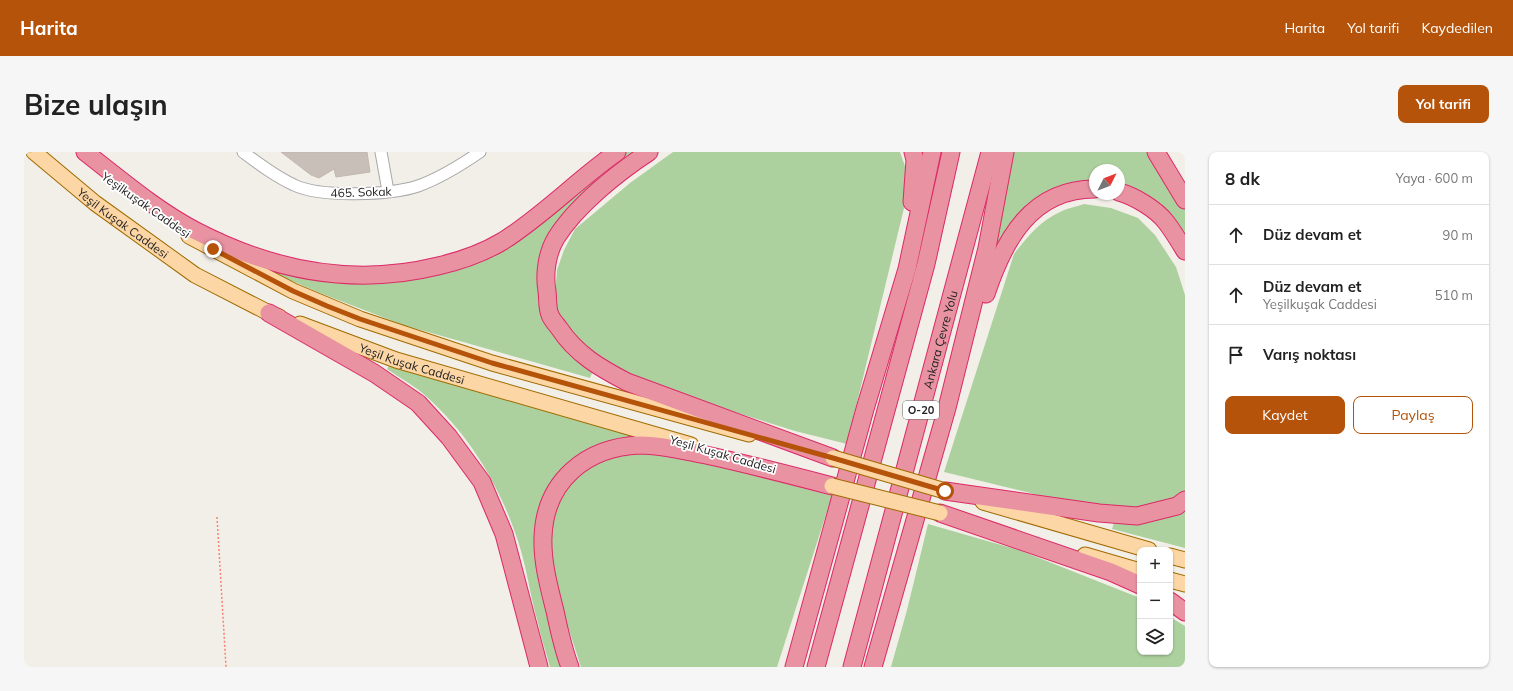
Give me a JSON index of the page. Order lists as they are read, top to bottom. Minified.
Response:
{"streets":{"highway":["Ankara Çevre Yolu","O-20"],"main road":["Yeşilkuşak Caddesi","Yeşil Kuşak Caddesi"],"street":["465. Sokak"]},"north":"top right","page":{"header":"Harita","nav":["Harita","Yol tarifi","Kaydedilen"],"buttons":["Yol tarifi",["Kaydet","Paylaş"]],"title":"Bize ulaşın","heading":["8 dk","Yaya · 600 m"],"list":[["Düz devam et","90 m"],["Düz devam et","Yeşilkuşak Caddesi","510 m"],"Varış noktası"],"map_buttons":["+","−"]}}
